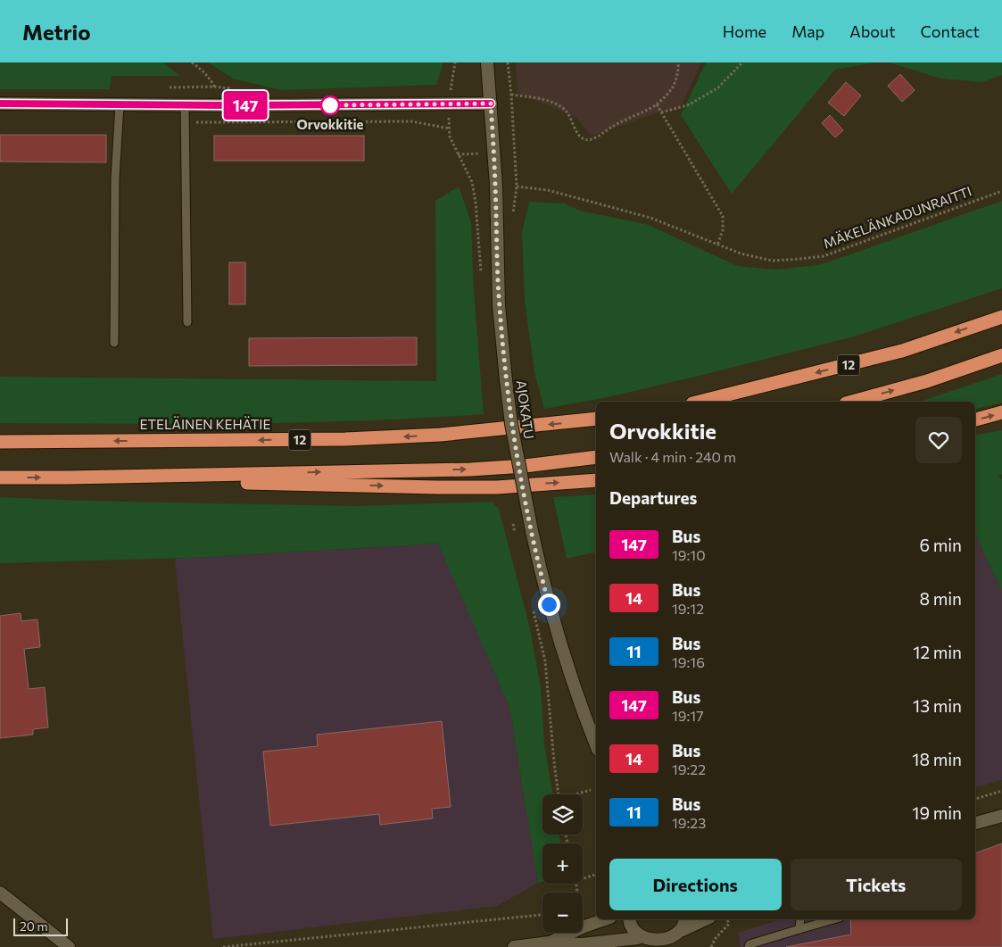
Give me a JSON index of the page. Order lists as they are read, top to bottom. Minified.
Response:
{"streets":{"highway":["12","ETELÄINEN KEHÄTIE"],"street":["AJOKATU"],"path":["MÄKELÄNKADUNRAITTI"]},"places":["Orvokkitie"],"lines":["bus line 147"],"scale_bar":"20 m","page":{"header":"Metrio","nav":["Home","Map","About","Contact"],"on_map":"147","heading":[["Orvokkitie","Walk · 4 min · 240 m"],"Departures"],"list":[{"mark":"147","name":"Bus","note":"19:10","value":"6 min"},{"mark":"14","name":"Bus","note":"19:12","value":"8 min"},{"mark":"11","name":"Bus","note":"19:16","value":"12 min"},{"mark":"147","name":"Bus","note":"19:17","value":"13 min"},{"mark":"14","name":"Bus","note":"19:22","value":"18 min"},{"mark":"11","name":"Bus","note":"19:23","value":"19 min"}],"map_buttons":["+","−"],"buttons":["Directions","Tickets"],"scale":"20 m"}}
